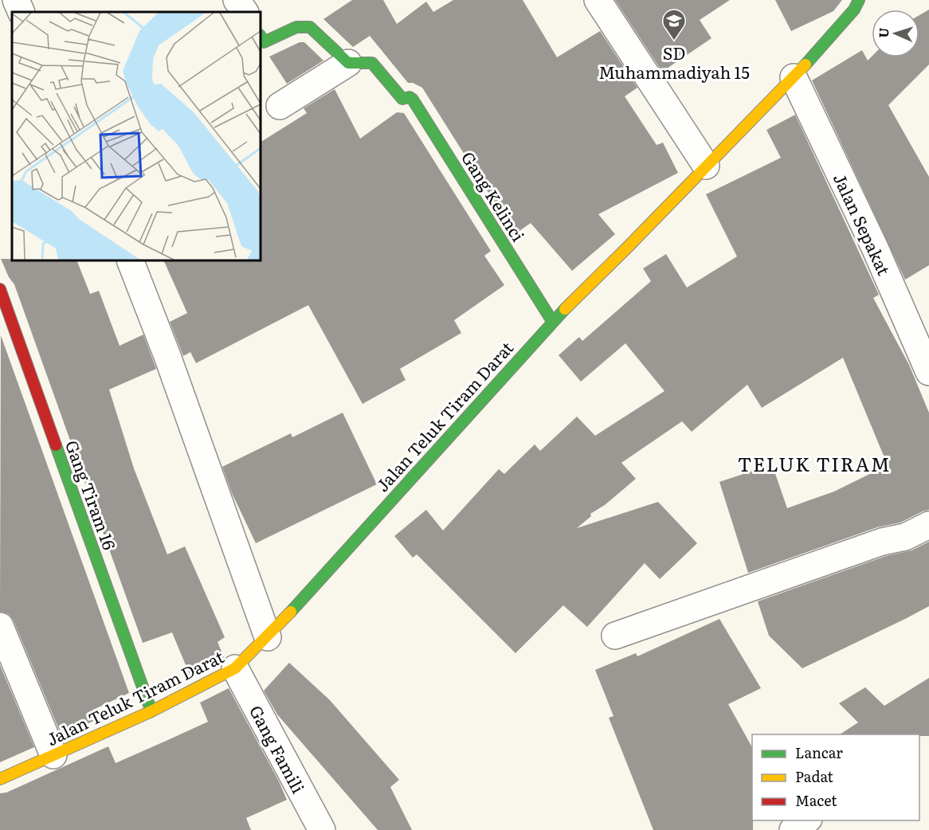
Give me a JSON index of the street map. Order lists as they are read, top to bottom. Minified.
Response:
{"streets":{"street":["Gang Kelinci","Jalan Sepakat","Jalan Teluk Tiram Darat","Gang Tiram 16","Gang Famili"]},"crossings":[["Gang Kelinci","Jalan Teluk Tiram Darat"],["Jalan Sepakat","Jalan Teluk Tiram Darat"],["Jalan Teluk Tiram Darat","Gang Tiram 16"],["Jalan Teluk Tiram Darat","Gang Famili"]],"districts":["TELUK TIRAM"],"places":{"school or university":["SD Muhammadiyah 15"]},"legend":["Lancar","Padat","Macet"],"north":"left"}
